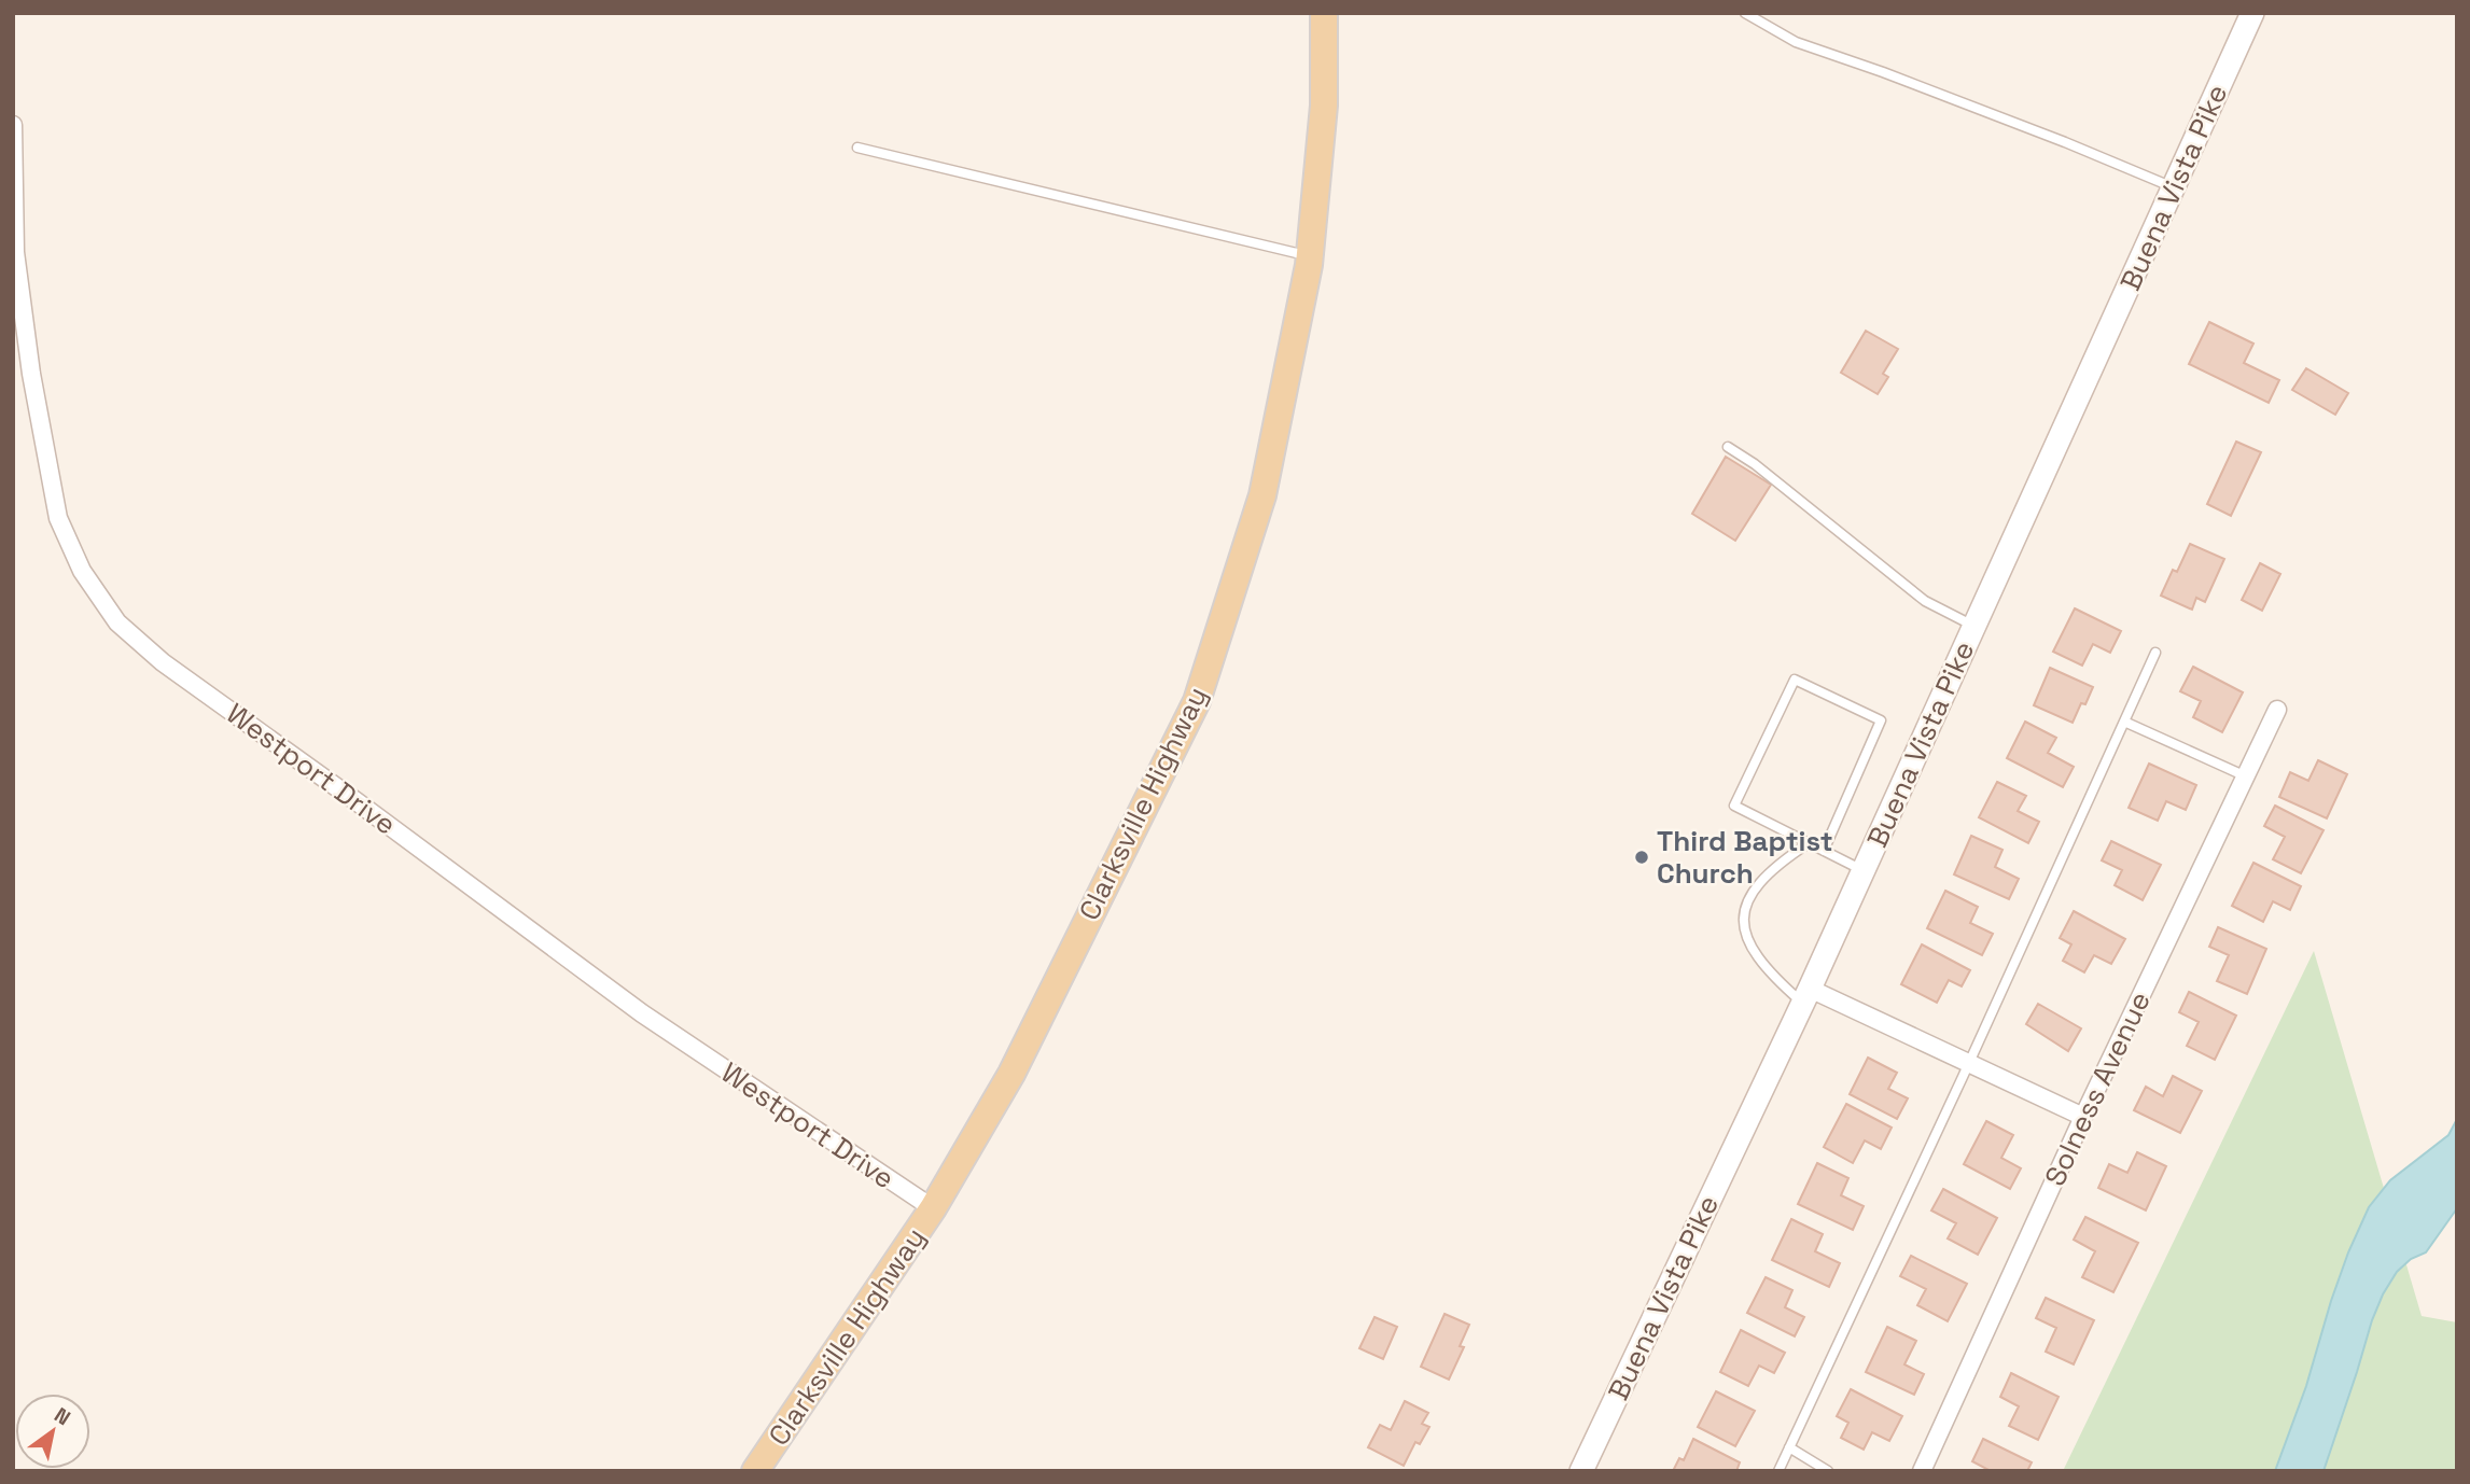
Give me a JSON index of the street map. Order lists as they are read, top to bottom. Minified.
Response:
{"streets":{"main road":["Buena Vista Pike","Clarksville Highway"],"street":["Westport Drive","Solness Avenue"]},"crossings":[["Westport Drive","Clarksville Highway"]],"places":["Third Baptist Church"],"north":"top right"}
